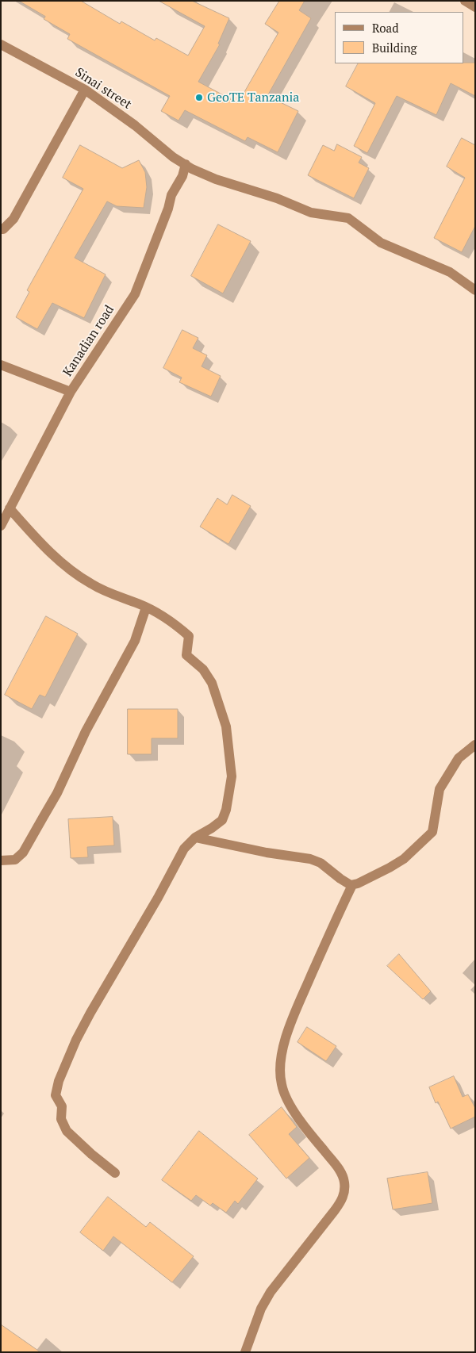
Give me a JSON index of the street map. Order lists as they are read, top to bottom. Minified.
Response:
{"streets":{"street":["Sinai street","Kanadian road"]},"crossings":[["Sinai street","Kanadian road"]],"places":["GeoTE Tanzania"],"legend":["Road","Building"]}
